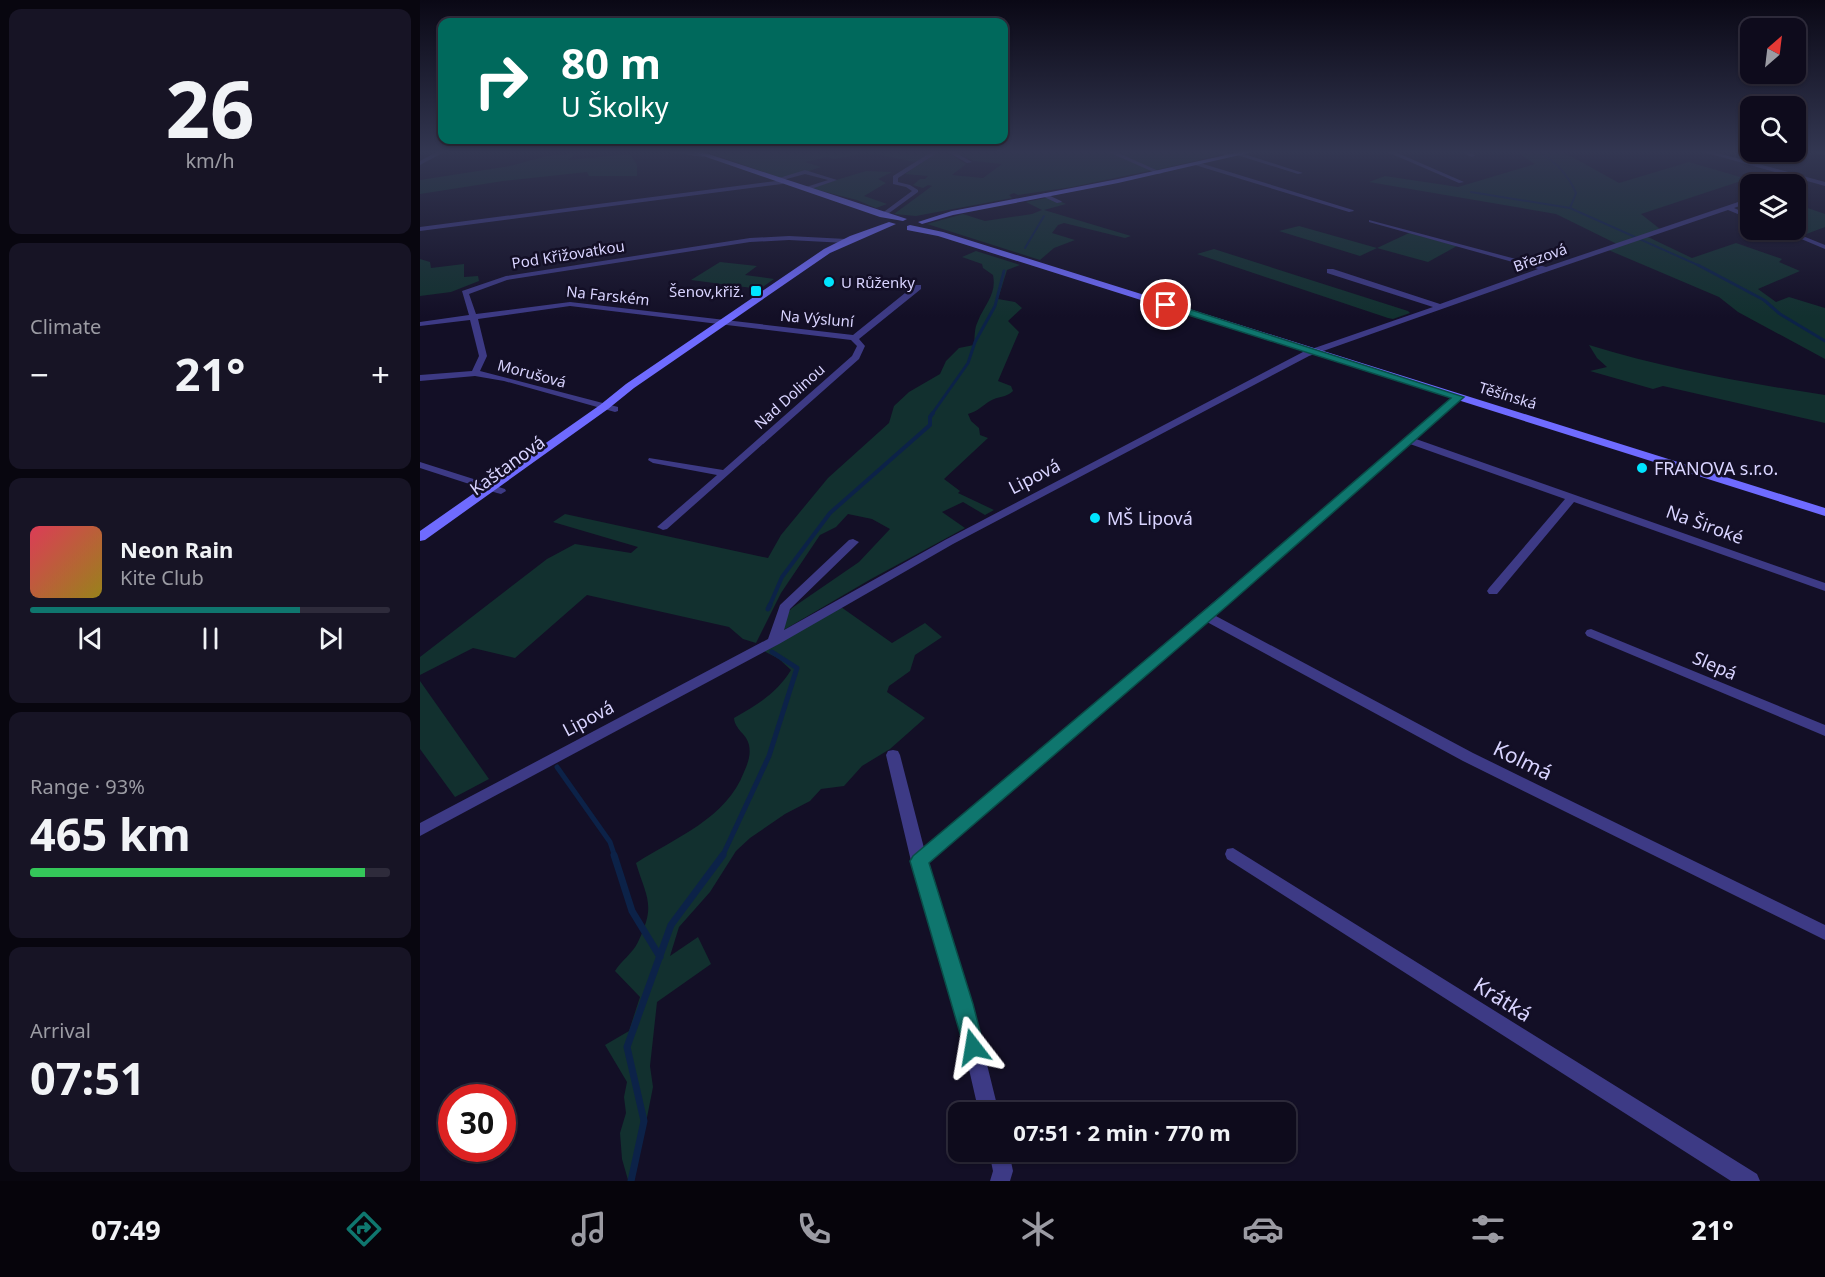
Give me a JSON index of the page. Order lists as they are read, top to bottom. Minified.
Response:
{"streets":{"main road":["Těšínská","Kaštanová"],"street":["Pod Křižovatkou","Březová","Na Farském","Na Výsluní","Morušová","Nad Dolinou","Lipová","Na Široké","Slepá","Kolmá","Krátká"]},"crossings":[["Pod Křižovatkou","Na Farském"],["Pod Křižovatkou","Morušová"],["Pod Křižovatkou","Kaštanová"],["Březová","Těšínská"],["Březová","Lipová"],["Na Farském","Na Výsluní"],["Na Farském","Morušová"],["Na Farském","Kaštanová"],["Na Výsluní","Nad Dolinou"],["Na Výsluní","Kaštanová"],["Morušová","Kaštanová"],["Těšínská","Kaštanová"],["Těšínská","Lipová"]],"places":{"other":["U Růženky","FRANOVA s.r.o.","MŠ Lipová"],"transit":["Šenov,křiž."]},"north":"top right","page":{"tile":[["26","km/h"],"Climate",["Range · 93%","465 km"],["Arrival","07:51"]],"turn":["80 m","U Školky"],"heat":["−","21°","+"],"song":["Neon Rain","Kite Club"],"limit":"30","trip":"07:51 · 2 min · 770 m","tabs":["07:49","21°"]}}
